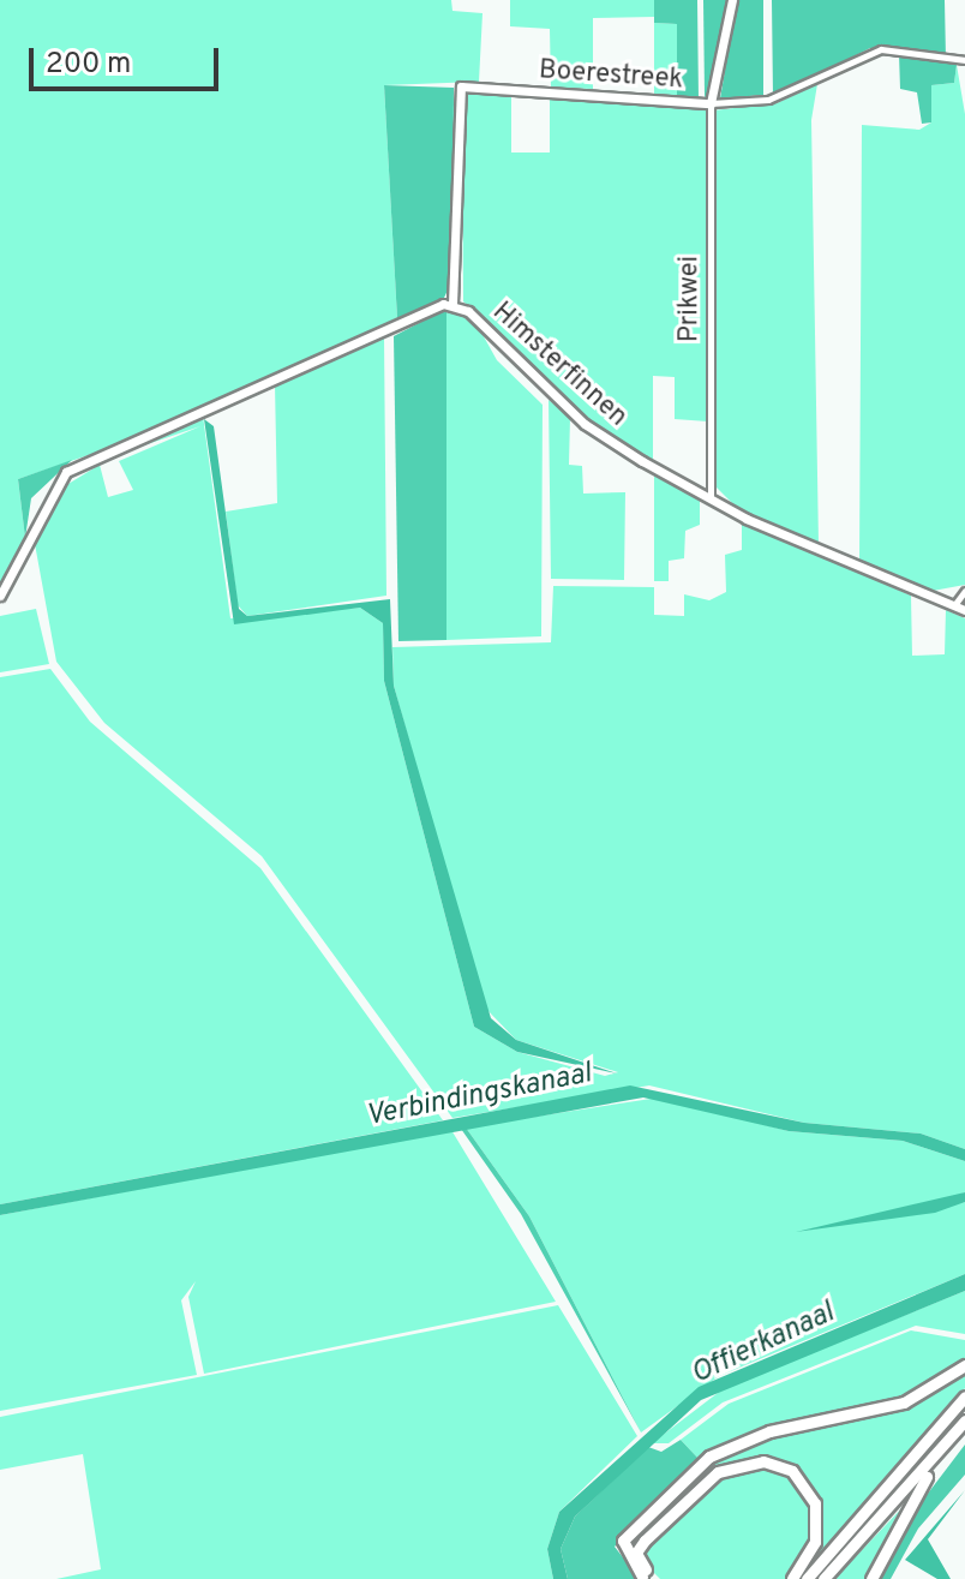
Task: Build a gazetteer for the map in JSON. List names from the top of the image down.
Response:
{
  "streets": {
    "street": ["Boerestreek", "Prikwei", "Himsterfinnen"]
  },
  "crossings": [
    ["Boerestreek", "Prikwei"],
    ["Boerestreek", "Himsterfinnen"],
    ["Prikwei", "Himsterfinnen"]
  ],
  "water": ["Verbindingskanaal", "Offierkanaal"],
  "scale_bar": "200 m"
}
